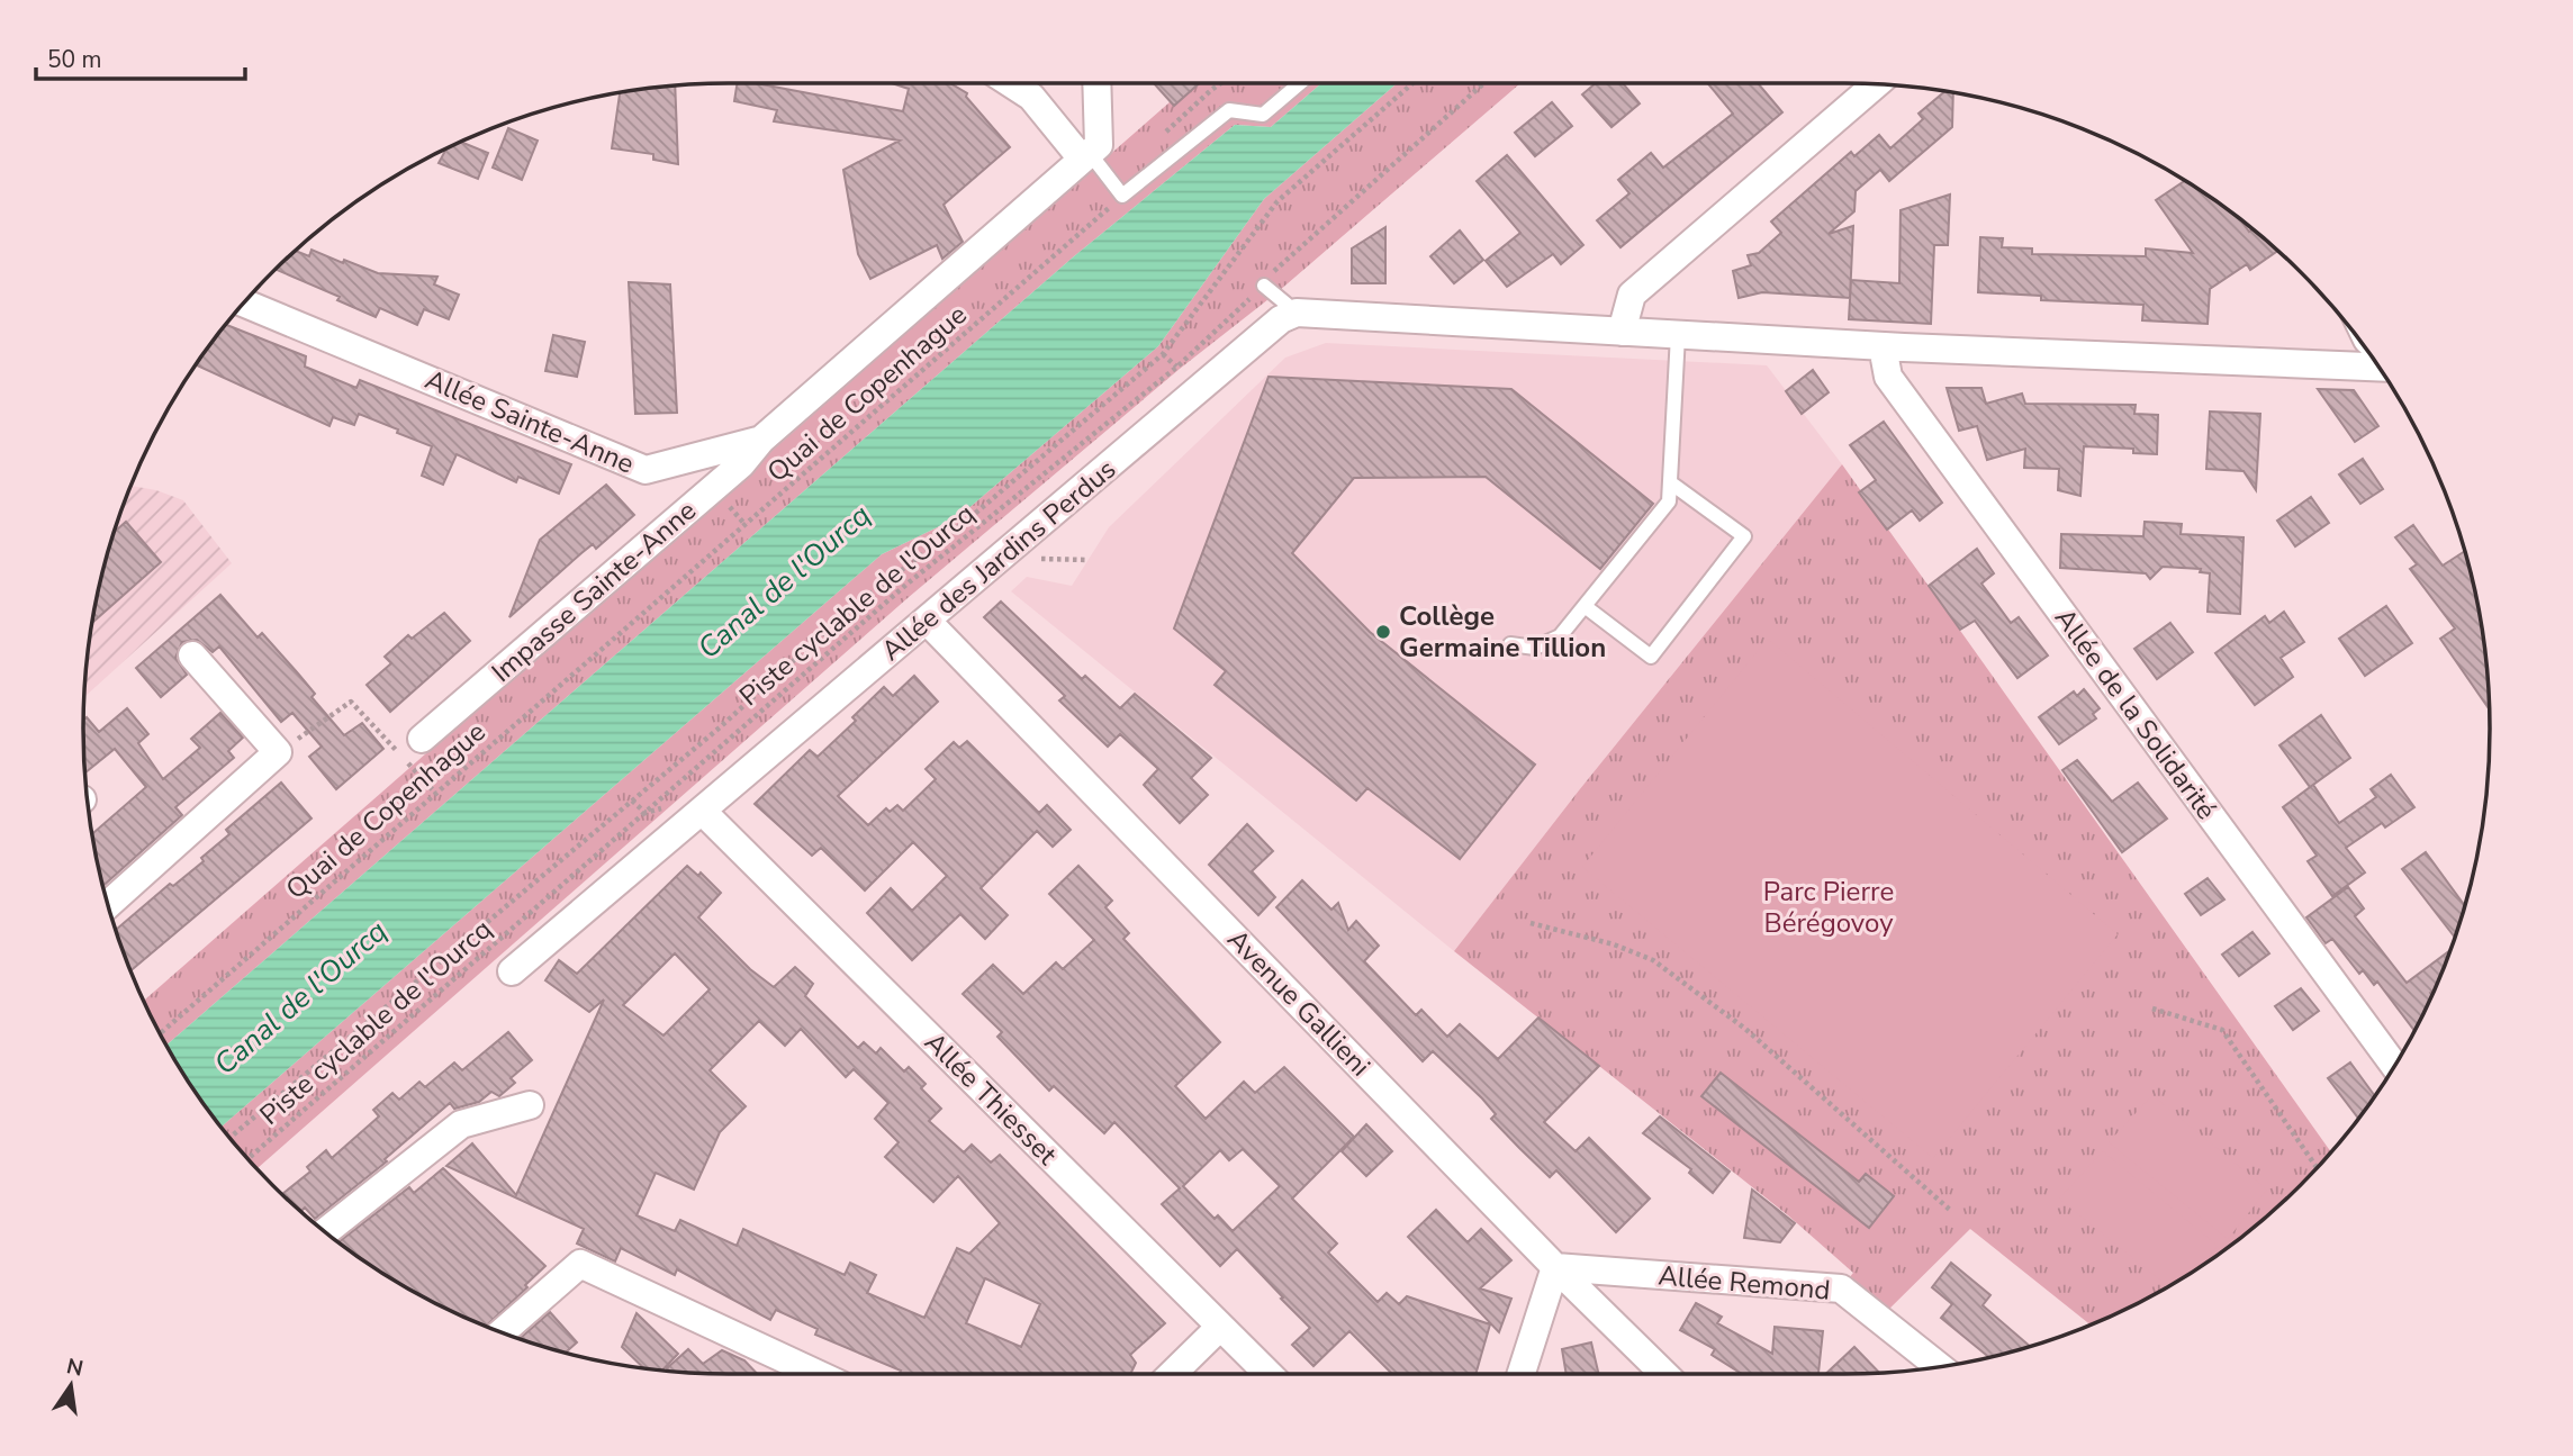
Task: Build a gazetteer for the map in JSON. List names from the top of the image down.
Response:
{
  "streets": {
    "street": [
      "Allée Sainte-Anne",
      "Allée des Jardins Perdus",
      "Impasse Sainte-Anne",
      "Allée de la Solidarité",
      "Avenue Gallieni",
      "Allée Thiesset",
      "Allée Remond"
    ],
    "path": ["Quai de Copenhague", "Piste cyclable de l'Ourcq"]
  },
  "crossings": [
    ["Allée Sainte-Anne", "Impasse Sainte-Anne"],
    ["Allée des Jardins Perdus", "Avenue Gallieni"],
    ["Allée des Jardins Perdus", "Allée Thiesset"],
    ["Avenue Gallieni", "Allée Remond"]
  ],
  "water": ["Canal de l'Ourcq"],
  "parks": ["Parc Pierre Bérégovoy"],
  "places": ["Collège Germaine Tillion"],
  "scale_bar": "50 m",
  "north": "top"
}
